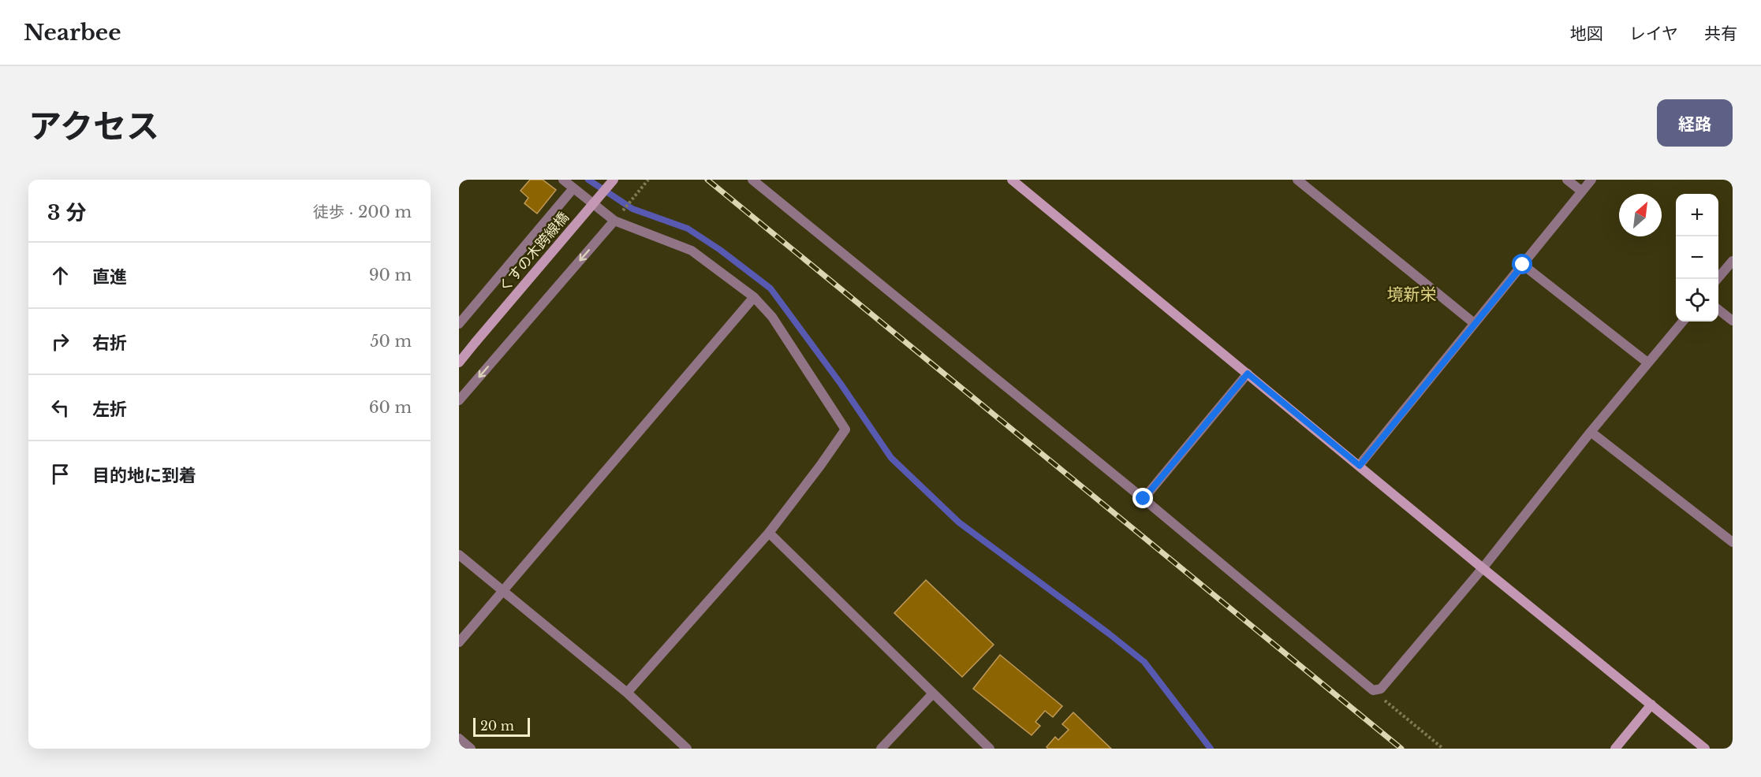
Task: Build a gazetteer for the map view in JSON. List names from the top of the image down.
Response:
{
  "streets": {
    "street": ["くすの木跨線橋"]
  },
  "districts": ["境新栄"],
  "scale_bar": "20 m",
  "north": "top right",
  "page": {
    "header": "Nearbee",
    "nav": ["地図", "レイヤ", "共有"],
    "title": "アクセス",
    "buttons": "経路",
    "heading": ["3 分", "徒歩 · 200 m"],
    "map_buttons": ["+", "−"],
    "list": [
      ["直進", "90 m"],
      ["右折", "50 m"],
      ["左折", "60 m"],
      "目的地に到着"
    ],
    "scale": "20 m"
  }
}
